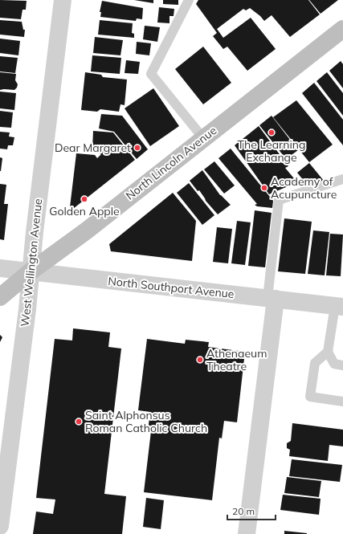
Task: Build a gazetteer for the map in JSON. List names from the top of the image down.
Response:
{
  "streets": {
    "main road": ["North Lincoln Avenue"],
    "street": ["West Wellington Avenue", "North Southport Avenue"]
  },
  "crossings": [
    ["North Lincoln Avenue", "West Wellington Avenue"],
    ["North Lincoln Avenue", "North Southport Avenue"],
    ["West Wellington Avenue", "North Southport Avenue"]
  ],
  "places": [
    "The Learning Exchange",
    "Dear Margaret",
    "Academy of Acupuncture",
    "Golden Apple",
    "Athenaeum Theatre",
    "Saint Alphonsus Roman Catholic Church"
  ],
  "scale_bar": "20 m"
}
